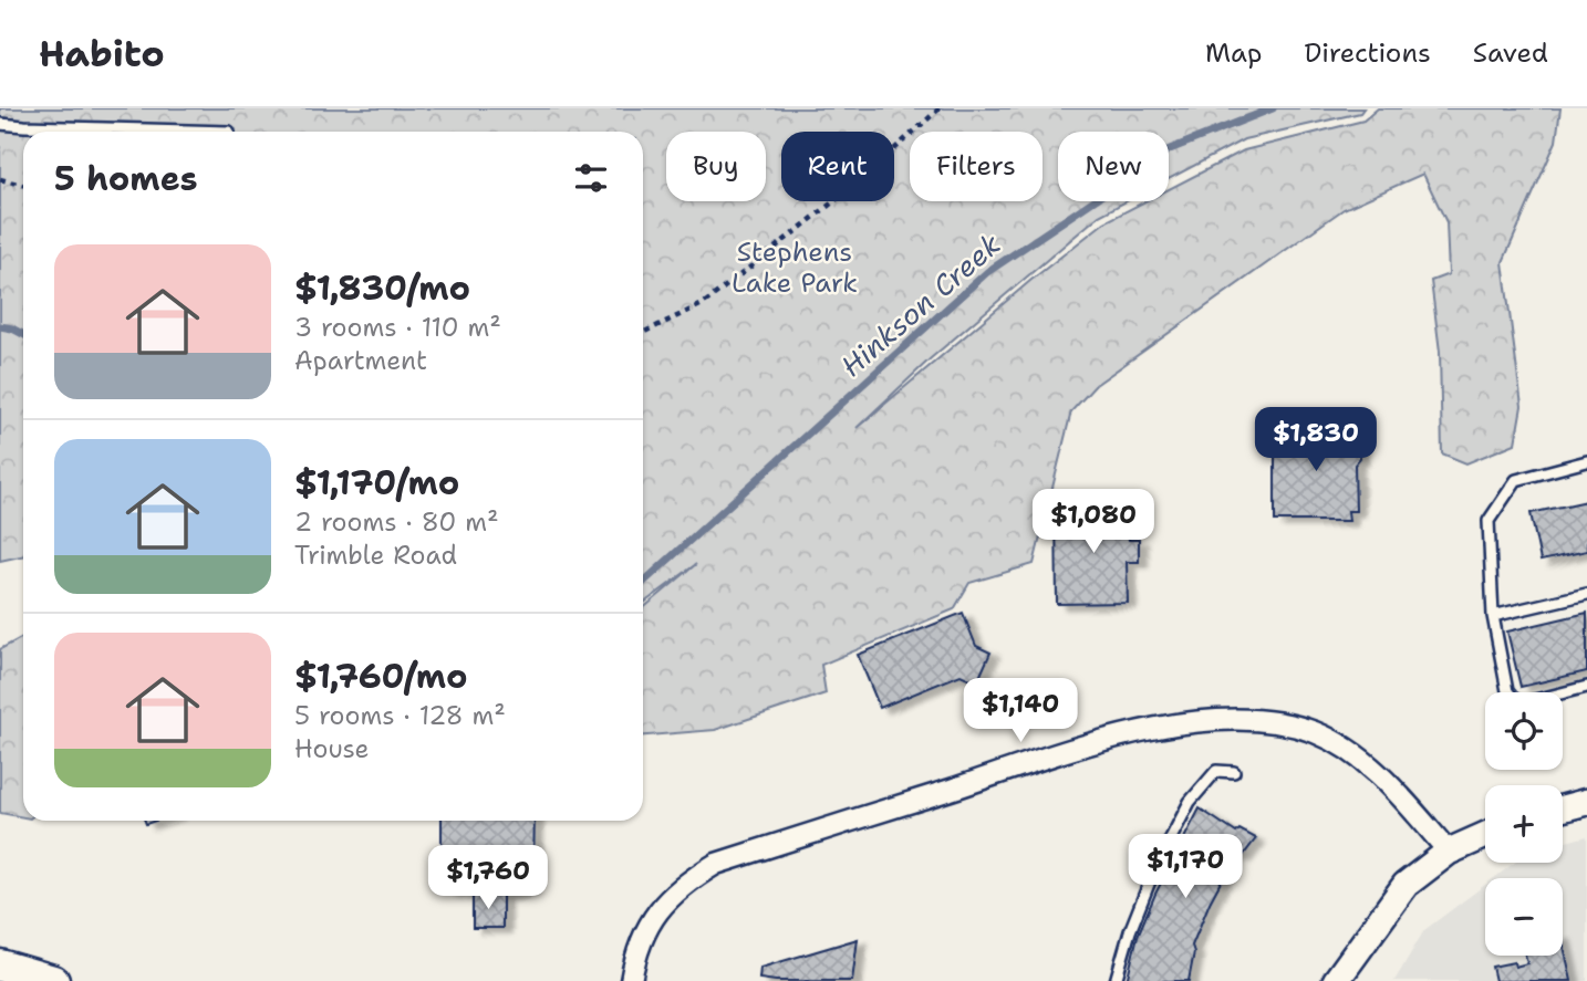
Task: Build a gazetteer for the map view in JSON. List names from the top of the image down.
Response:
{
  "water": ["Hinkson Creek"],
  "parks": ["Stephens Lake Park"],
  "page": {
    "header": "Habito",
    "nav": ["Map", "Directions", "Saved"],
    "chip": [
      "Buy",
      "Rent",
      "Filters",
      "New"
    ],
    "heading": "5 homes",
    "list": [
      {
        "name": "$1,830/mo",
        "note": "3 rooms · 110 m² · Apartment"
      },
      {
        "name": "$1,170/mo",
        "note": "2 rooms · 80 m² · Trimble Road"
      },
      {
        "name": "$1,760/mo",
        "note": "5 rooms · 128 m² · House"
      }
    ],
    "price": [
      "$1,830",
      "$1,080",
      "$1,140",
      "$1,170",
      "$1,760"
    ],
    "map_buttons": ["+", "−"]
  }
}
